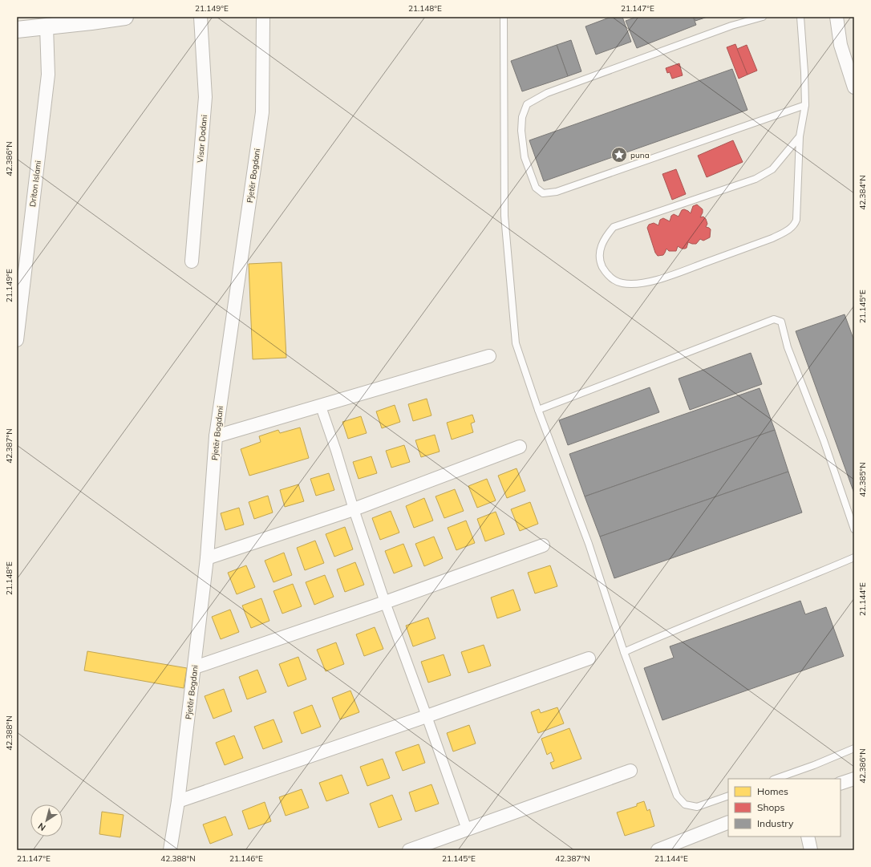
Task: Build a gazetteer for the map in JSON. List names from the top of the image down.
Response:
{
  "streets": {
    "street": ["Visar Dodani", "Pjetër Bogdani", "Driton Islami"]
  },
  "places": {
    "place": ["puna"]
  },
  "legend": ["Homes", "Shops", "Industry"],
  "north": "bottom left",
  "coordinates": [
    "21.149°E",
    "21.148°E",
    "21.147°E",
    "42.386°N",
    "42.384°N",
    "21.145°E",
    "42.387°N",
    "42.385°N",
    "21.144°E",
    "42.388°N",
    "21.146°E"
  ]
}
